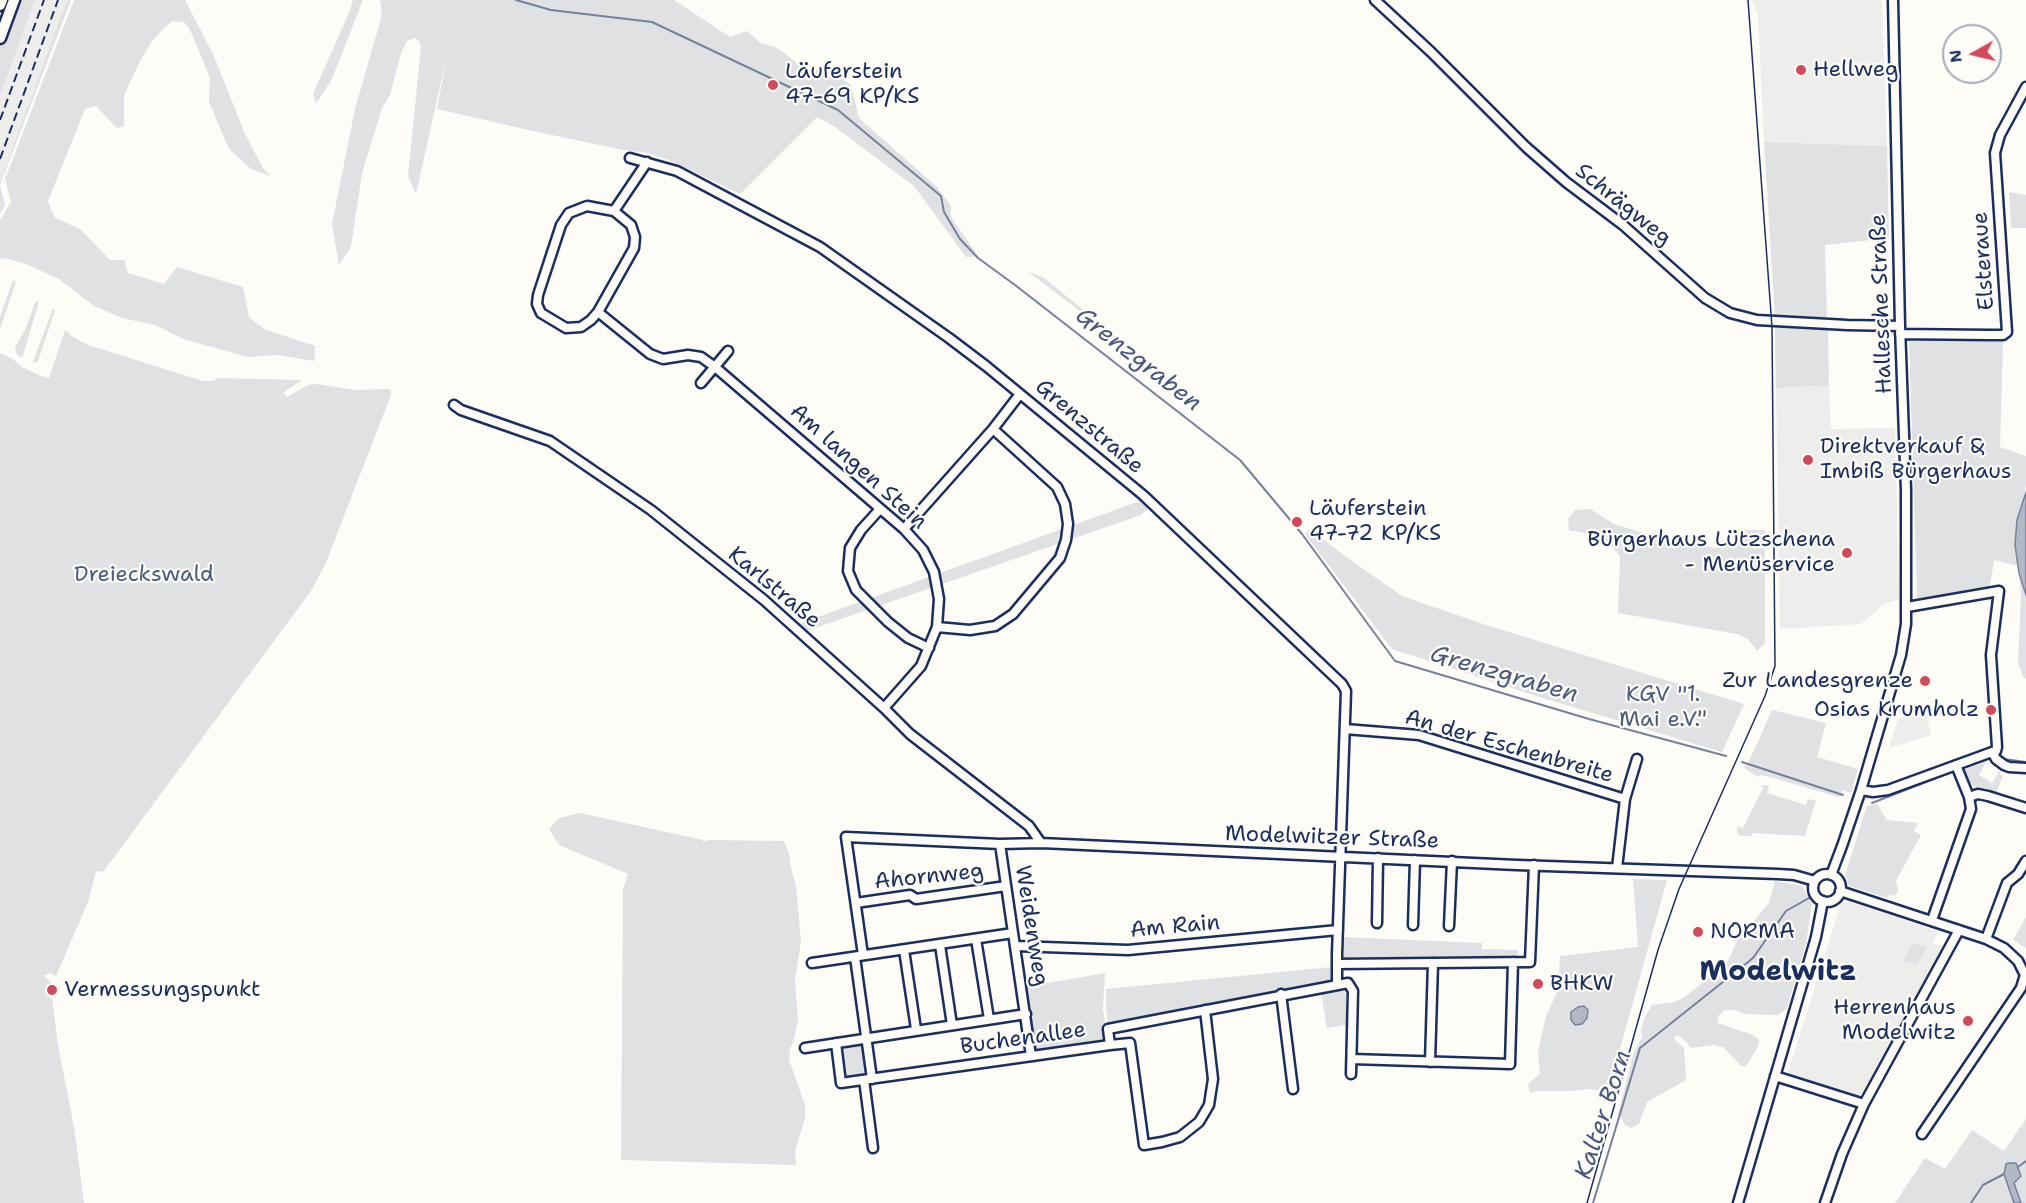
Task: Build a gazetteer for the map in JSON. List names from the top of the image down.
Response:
{
  "streets": {
    "street": [
      "Schrägweg",
      "Elsteraue",
      "Hallesche Straße",
      "Grenzstraße",
      "Am langen Stein",
      "Karlstraße",
      "An der Eschenbreite",
      "Modelwitzer Straße",
      "Ahornweg",
      "Weidenweg",
      "Am Rain",
      "Buchenallee"
    ]
  },
  "crossings": [
    ["Schrägweg", "Elsteraue"],
    ["Schrägweg", "Hallesche Straße"],
    ["Elsteraue", "Hallesche Straße"],
    ["Hallesche Straße", "Modelwitzer Straße"],
    ["Grenzstraße", "An der Eschenbreite"],
    ["Grenzstraße", "Modelwitzer Straße"],
    ["Grenzstraße", "Am Rain"],
    ["Grenzstraße", "Buchenallee"],
    ["Am langen Stein", "Karlstraße"],
    ["Karlstraße", "Modelwitzer Straße"],
    ["An der Eschenbreite", "Modelwitzer Straße"],
    ["Modelwitzer Straße", "Ahornweg"],
    ["Modelwitzer Straße", "Weidenweg"],
    ["Ahornweg", "Weidenweg"],
    ["Weidenweg", "Am Rain"],
    ["Weidenweg", "Buchenallee"]
  ],
  "districts": ["Modelwitz"],
  "water": ["Grenzgraben", "Kalter Born"],
  "parks": ["Dreieckswald", "KGV \"1. Mai e.V.\""],
  "places": [
    "Hellweg",
    "Läuferstein 47-69 KP/KS",
    "Direktverkauf & Imbiß Bürgerhaus",
    "Läuferstein 47-72 KP/KS",
    "Bürgerhaus Lützschena - Menüservice",
    "Zur Landesgrenze",
    "Osias Krumholz",
    "NORMA",
    "BHKW",
    "Vermessungspunkt",
    "Herrenhaus Modelwitz"
  ],
  "north": "left"
}
